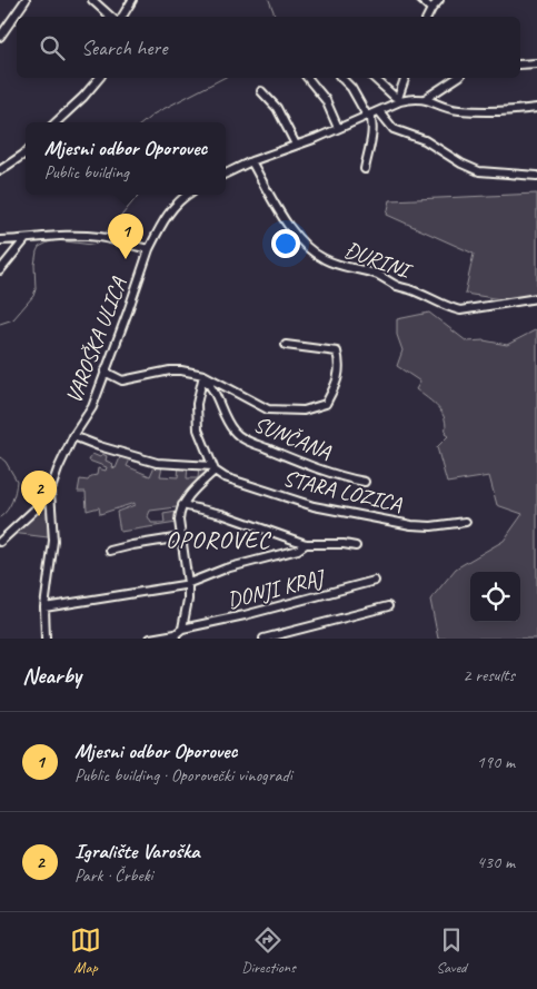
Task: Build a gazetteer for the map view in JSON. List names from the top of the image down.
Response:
{
  "streets": {
    "street": [
      "ĐURINI",
      "VAROŠKA ULICA",
      "SUNČANA",
      "STARA LOZICA",
      "DONJI KRAJ"
    ]
  },
  "districts": ["OPOROVEC"],
  "page": {
    "search": "Search here",
    "popup": ["Mjesni odbor Oporovec", "Public building"],
    "pins": ["1", "2"],
    "heading": ["Nearby", "2 results"],
    "list": [
      {
        "mark": "1",
        "name": "Mjesni odbor Oporovec",
        "note": "Public building · Oporovečki vinogradi",
        "value": "190 m"
      },
      {
        "mark": "2",
        "name": "Igralište Varoška",
        "note": "Park · Črbeki",
        "value": "430 m"
      }
    ],
    "nav": ["Map", "Directions", "Saved"]
  }
}
